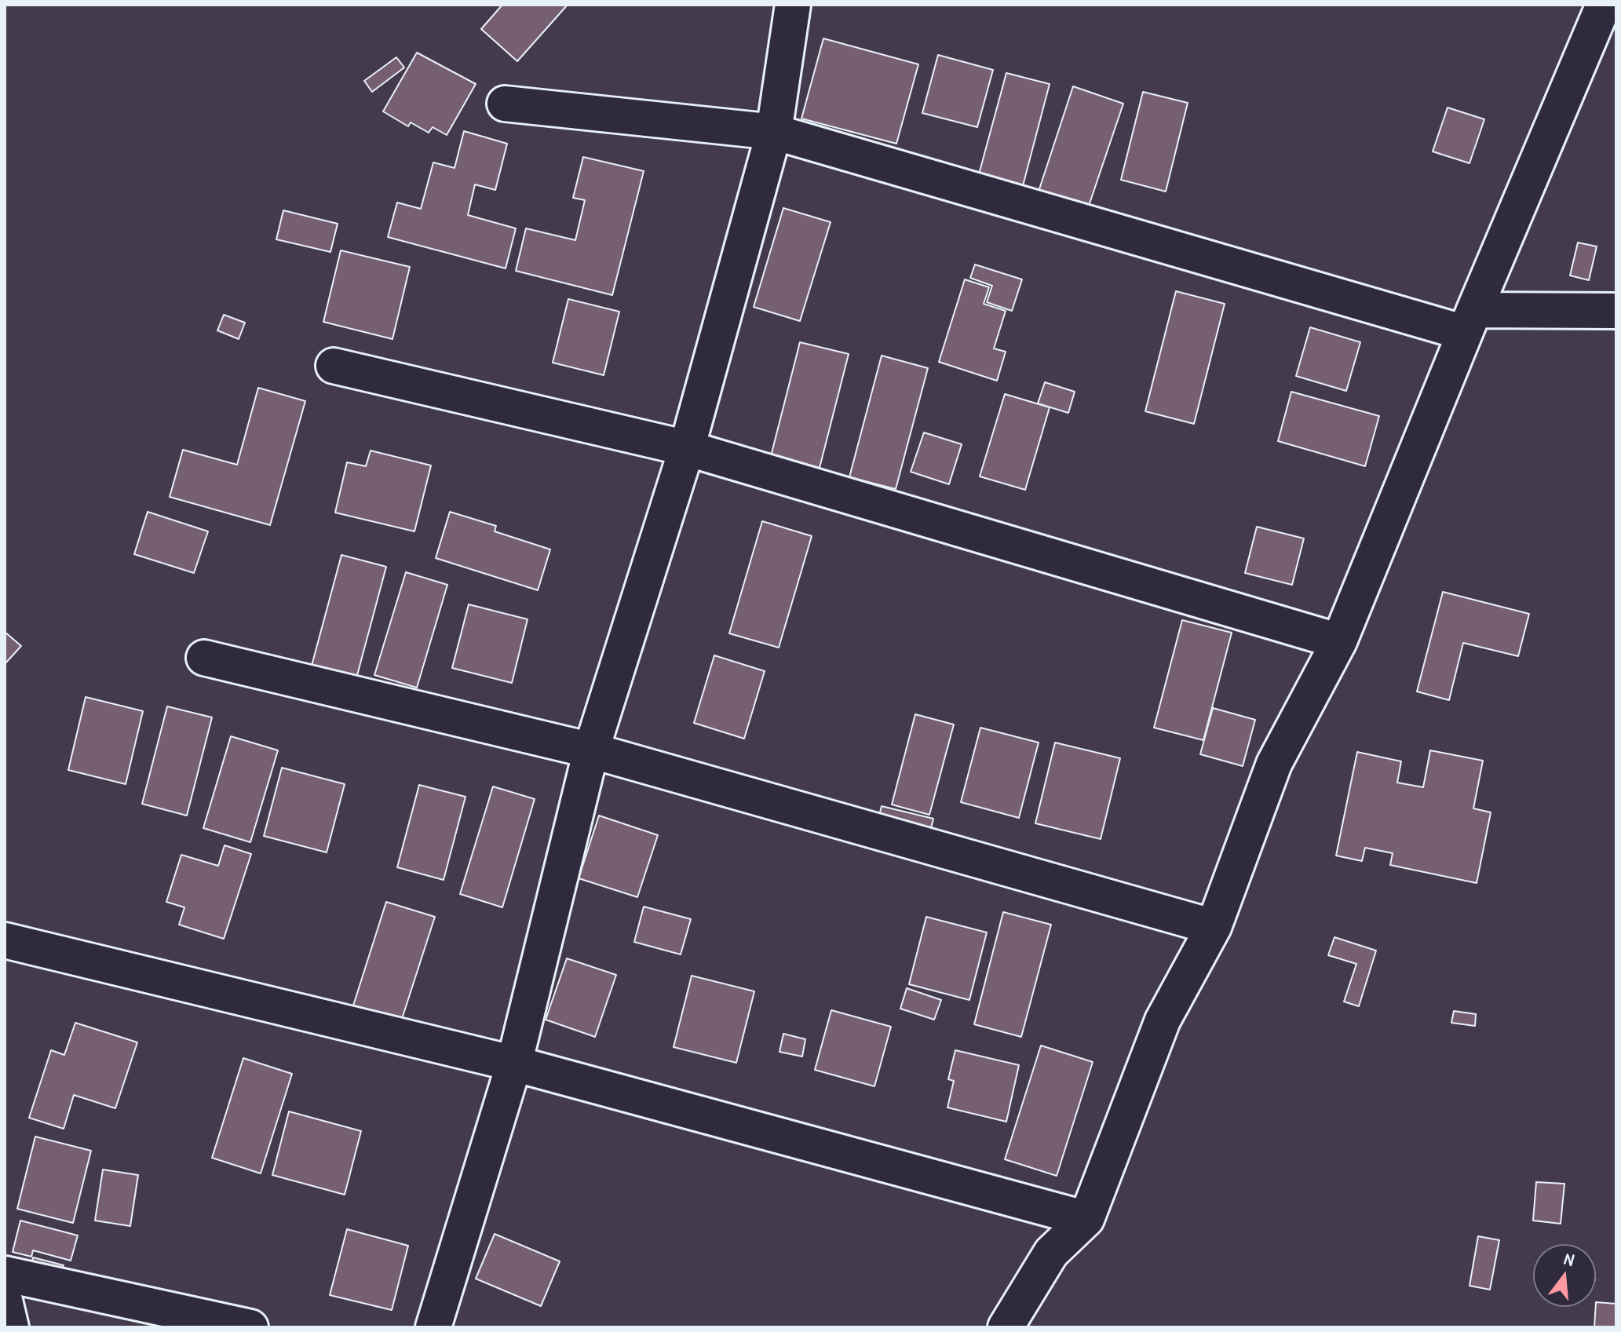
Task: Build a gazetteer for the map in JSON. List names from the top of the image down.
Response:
{
  "north": "top"
}
